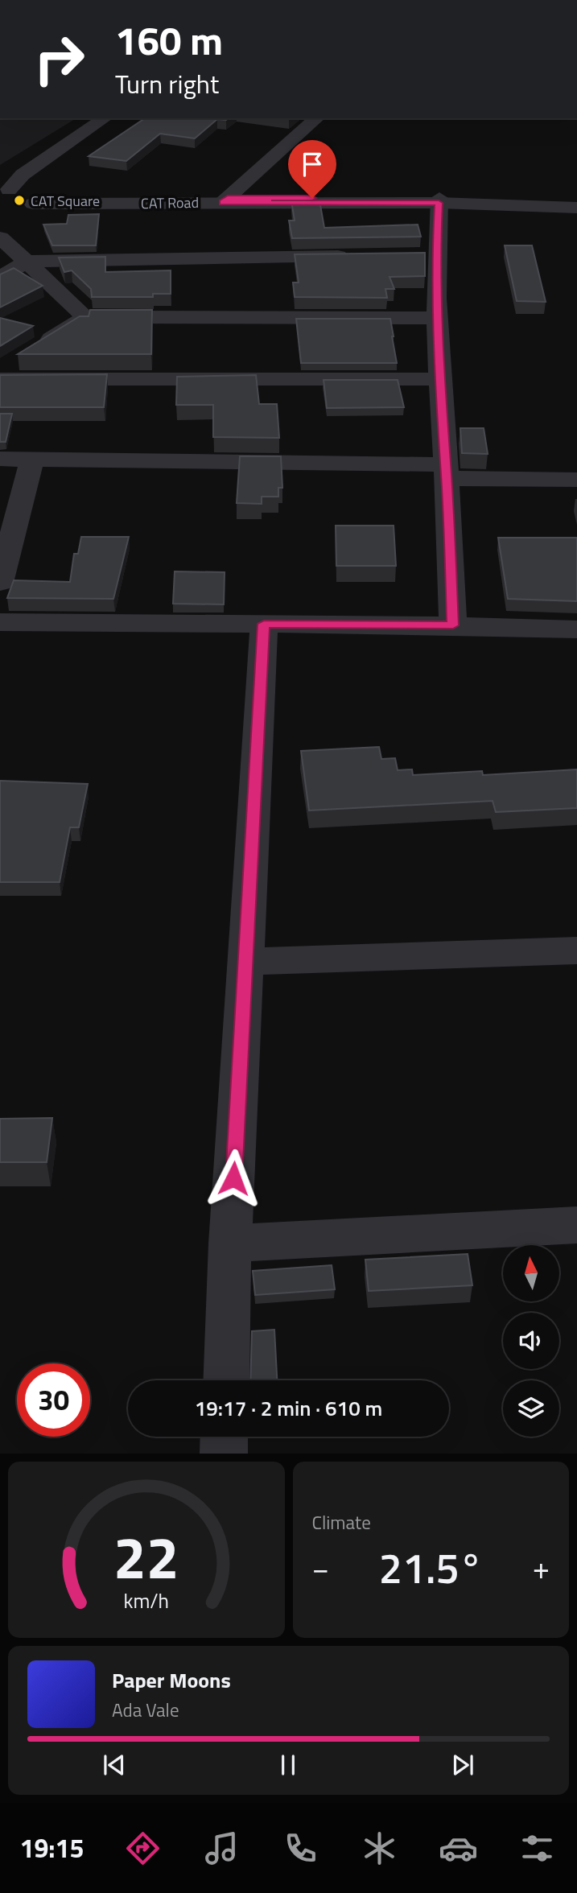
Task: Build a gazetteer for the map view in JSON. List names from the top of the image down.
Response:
{
  "streets": {
    "street": ["CAT Road"]
  },
  "places": ["CAT Square"],
  "north": "top",
  "page": {
    "turn": ["160 m", "Turn right"],
    "limit": "30",
    "trip": "19:17 · 2 min · 610 m",
    "tile": "Climate",
    "heat": ["−", "21.5°", "+"],
    "song": ["Paper Moons", "Ada Vale"],
    "tabs": "19:15",
    "gauge": ["22", "km/h"]
  }
}
